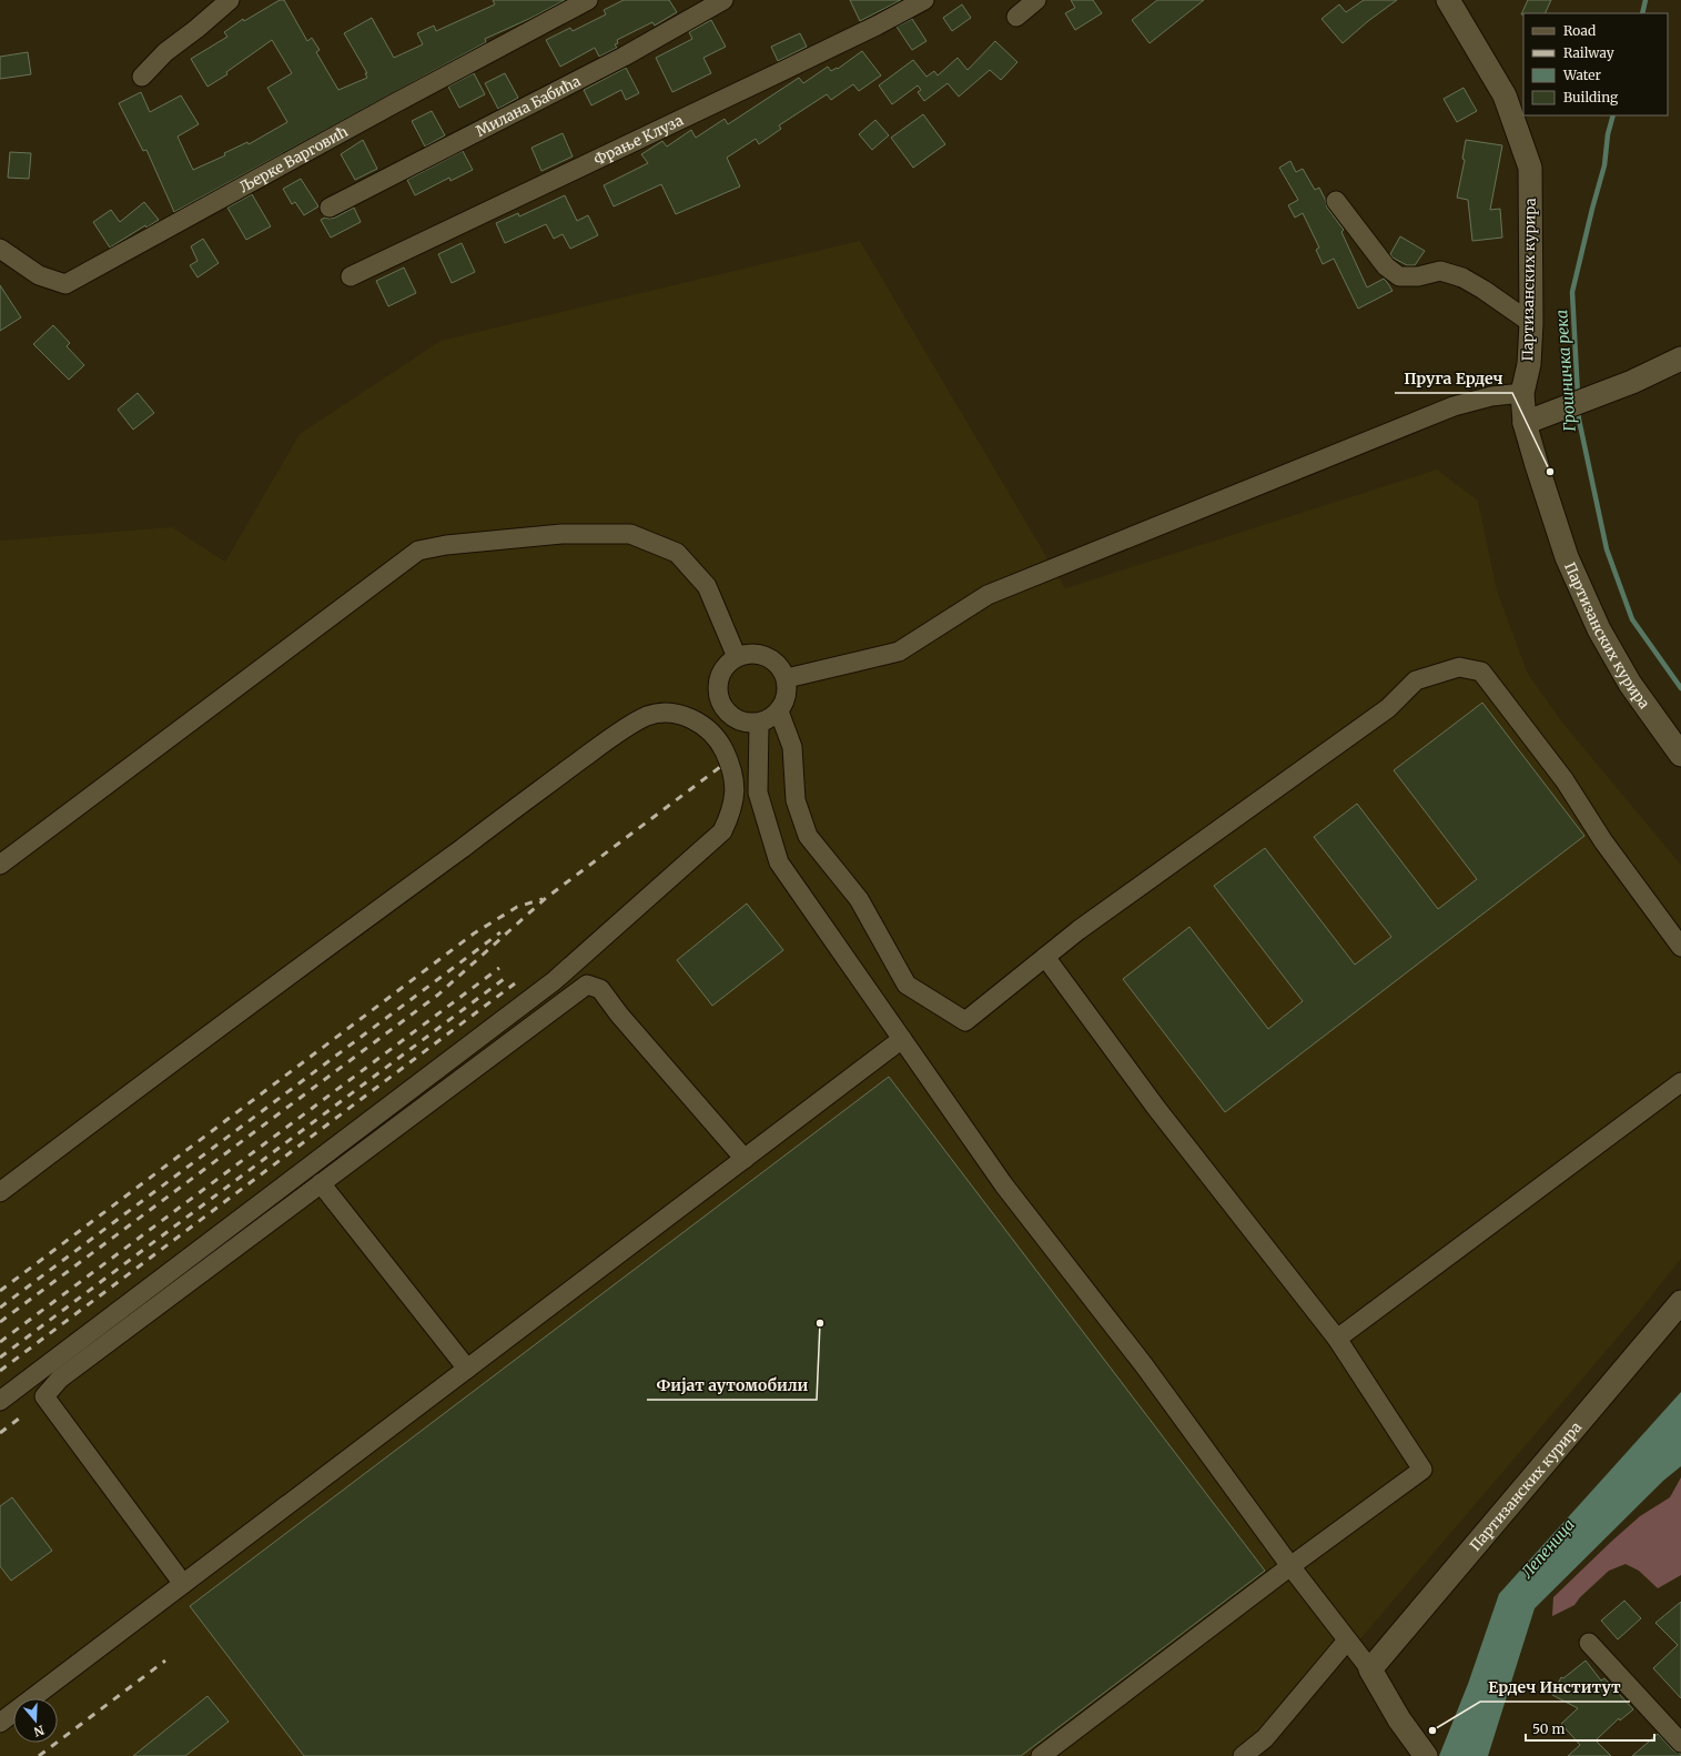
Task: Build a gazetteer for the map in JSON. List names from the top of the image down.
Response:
{
  "streets": {
    "street": [
      "Милана Бабића",
      "Фрање Клуза",
      "Љерке Варговић",
      "Партизанских курира"
    ]
  },
  "water": ["Грошничка река", "Лепеница"],
  "places": ["Пруга Ердеч", "Фијат аутомобили", "Ердеч Институт"],
  "legend": [
    "Road",
    "Railway",
    "Water",
    "Building"
  ],
  "scale_bar": "50 m",
  "north": "bottom"
}
